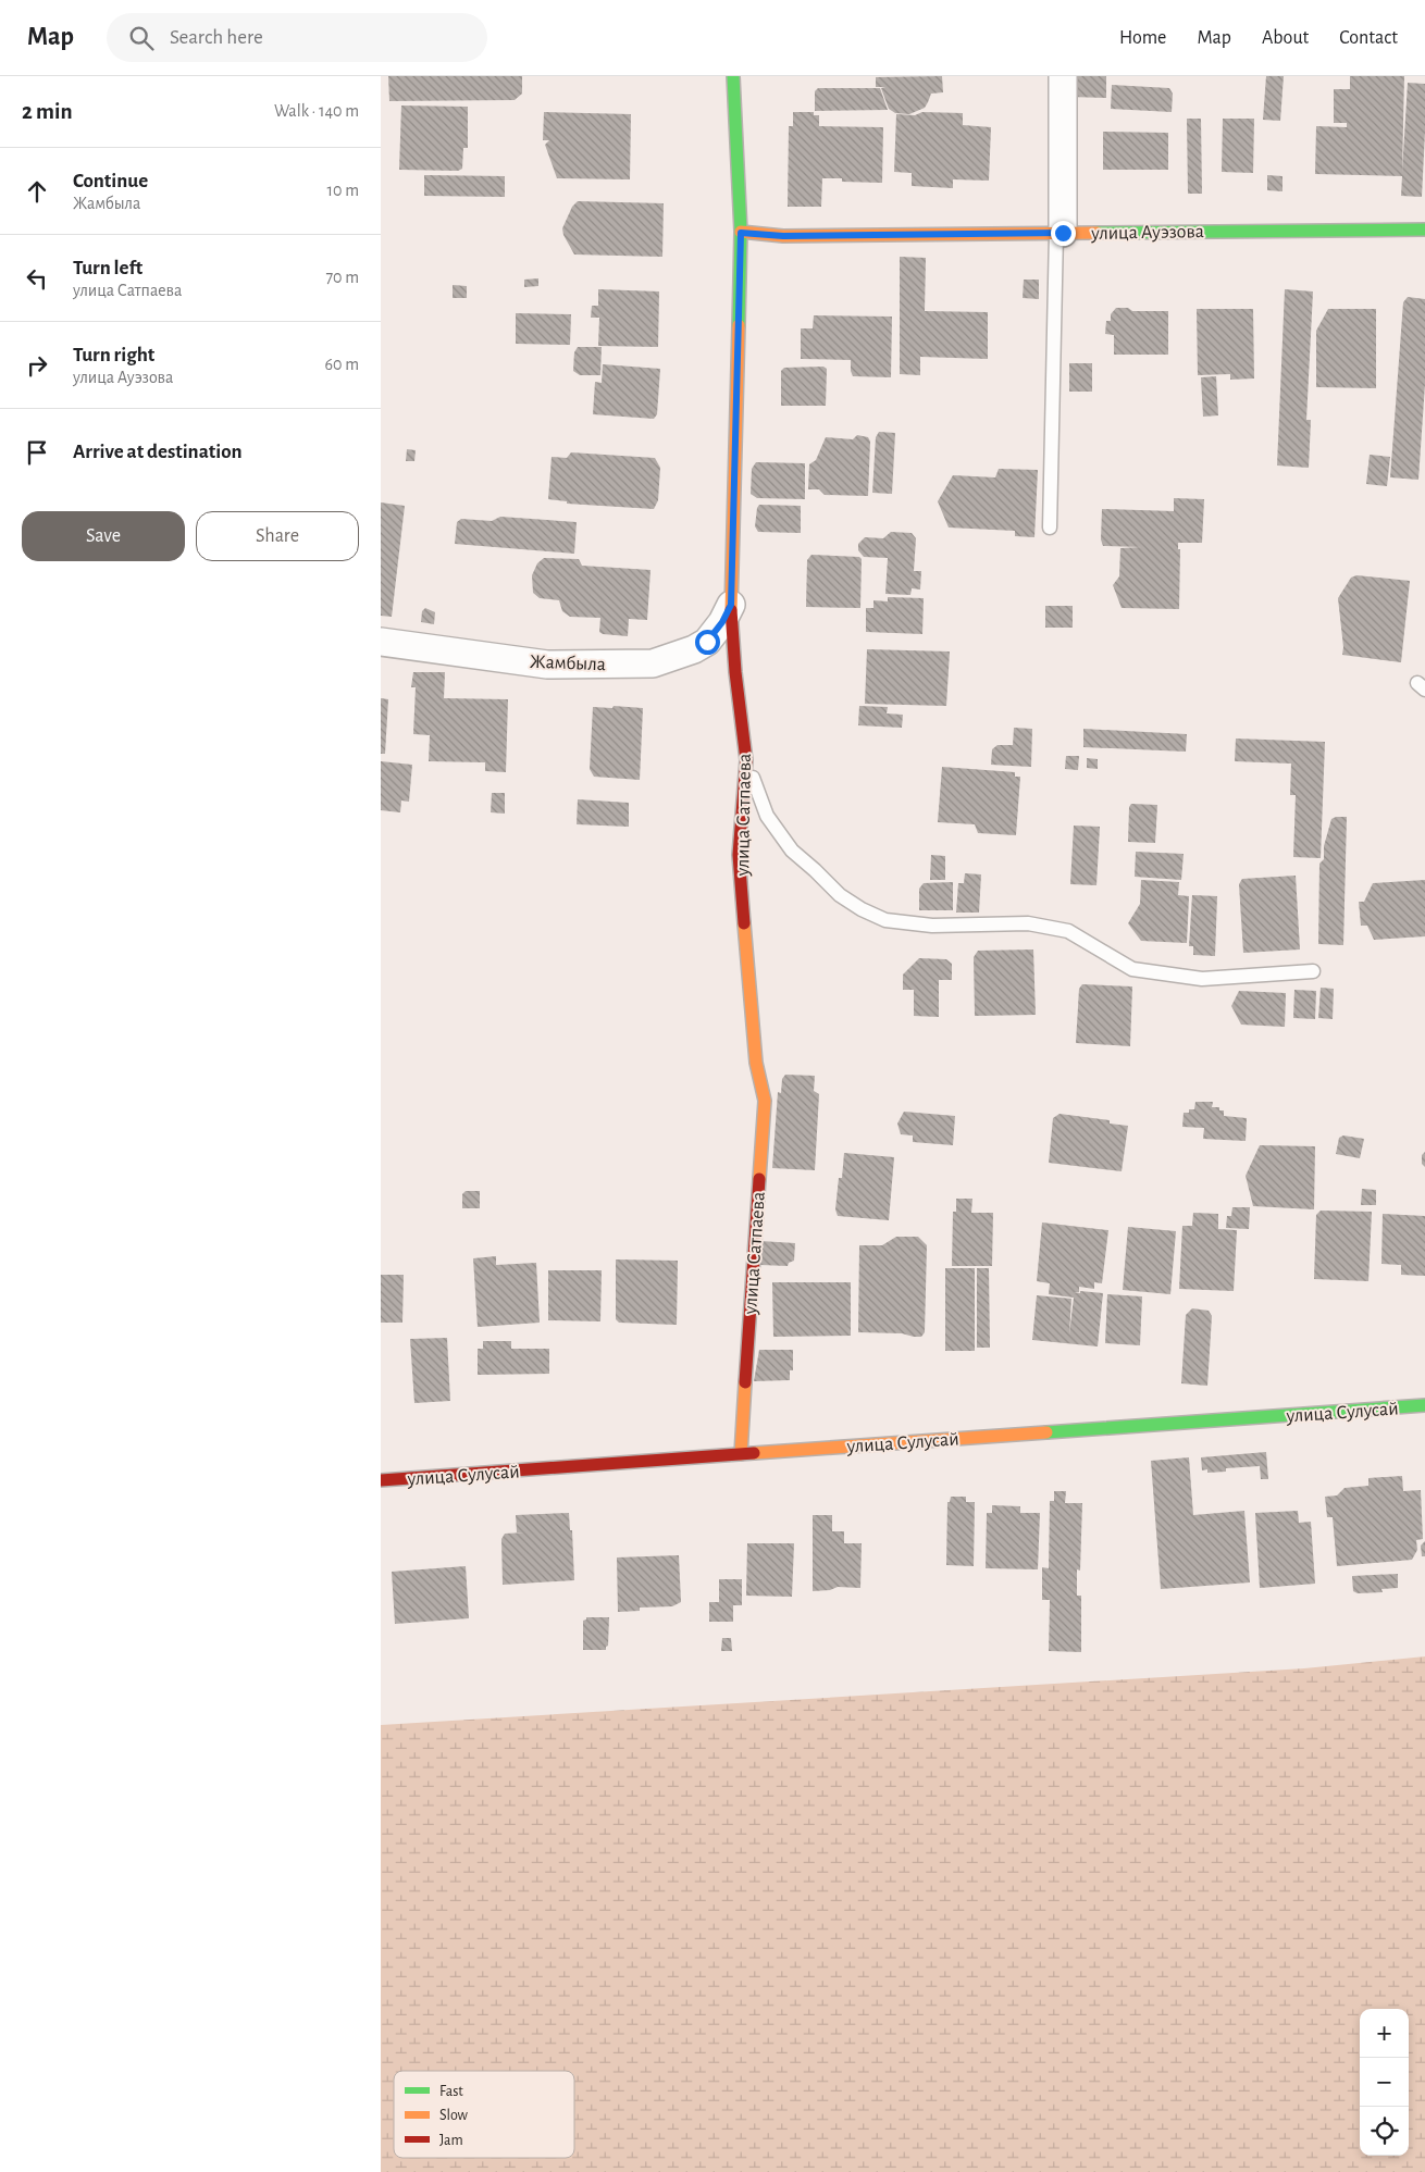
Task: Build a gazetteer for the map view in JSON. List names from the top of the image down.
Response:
{
  "streets": {
    "street": [
      "улица Ауэзова",
      "Жамбыла",
      "улица Сатпаева",
      "улица Сулусай"
    ]
  },
  "crossings": [
    ["улица Ауэзова", "улица Сатпаева"],
    ["Жамбыла", "улица Сатпаева"],
    ["улица Сатпаева", "улица Сулусай"]
  ],
  "legend": ["Fast", "Slow", "Jam"],
  "page": {
    "header": "Map",
    "search": "Search here",
    "nav": [
      "Home",
      "Map",
      "About",
      "Contact"
    ],
    "heading": ["2 min", "Walk · 140 m"],
    "list": [
      ["Continue", "Жамбыла", "10 m"],
      ["Turn left", "улица Сатпаева", "70 m"],
      ["Turn right", "улица Ауэзова", "60 m"],
      "Arrive at destination"
    ],
    "buttons": ["Save", "Share"],
    "map_buttons": ["+", "−"]
  }
}
